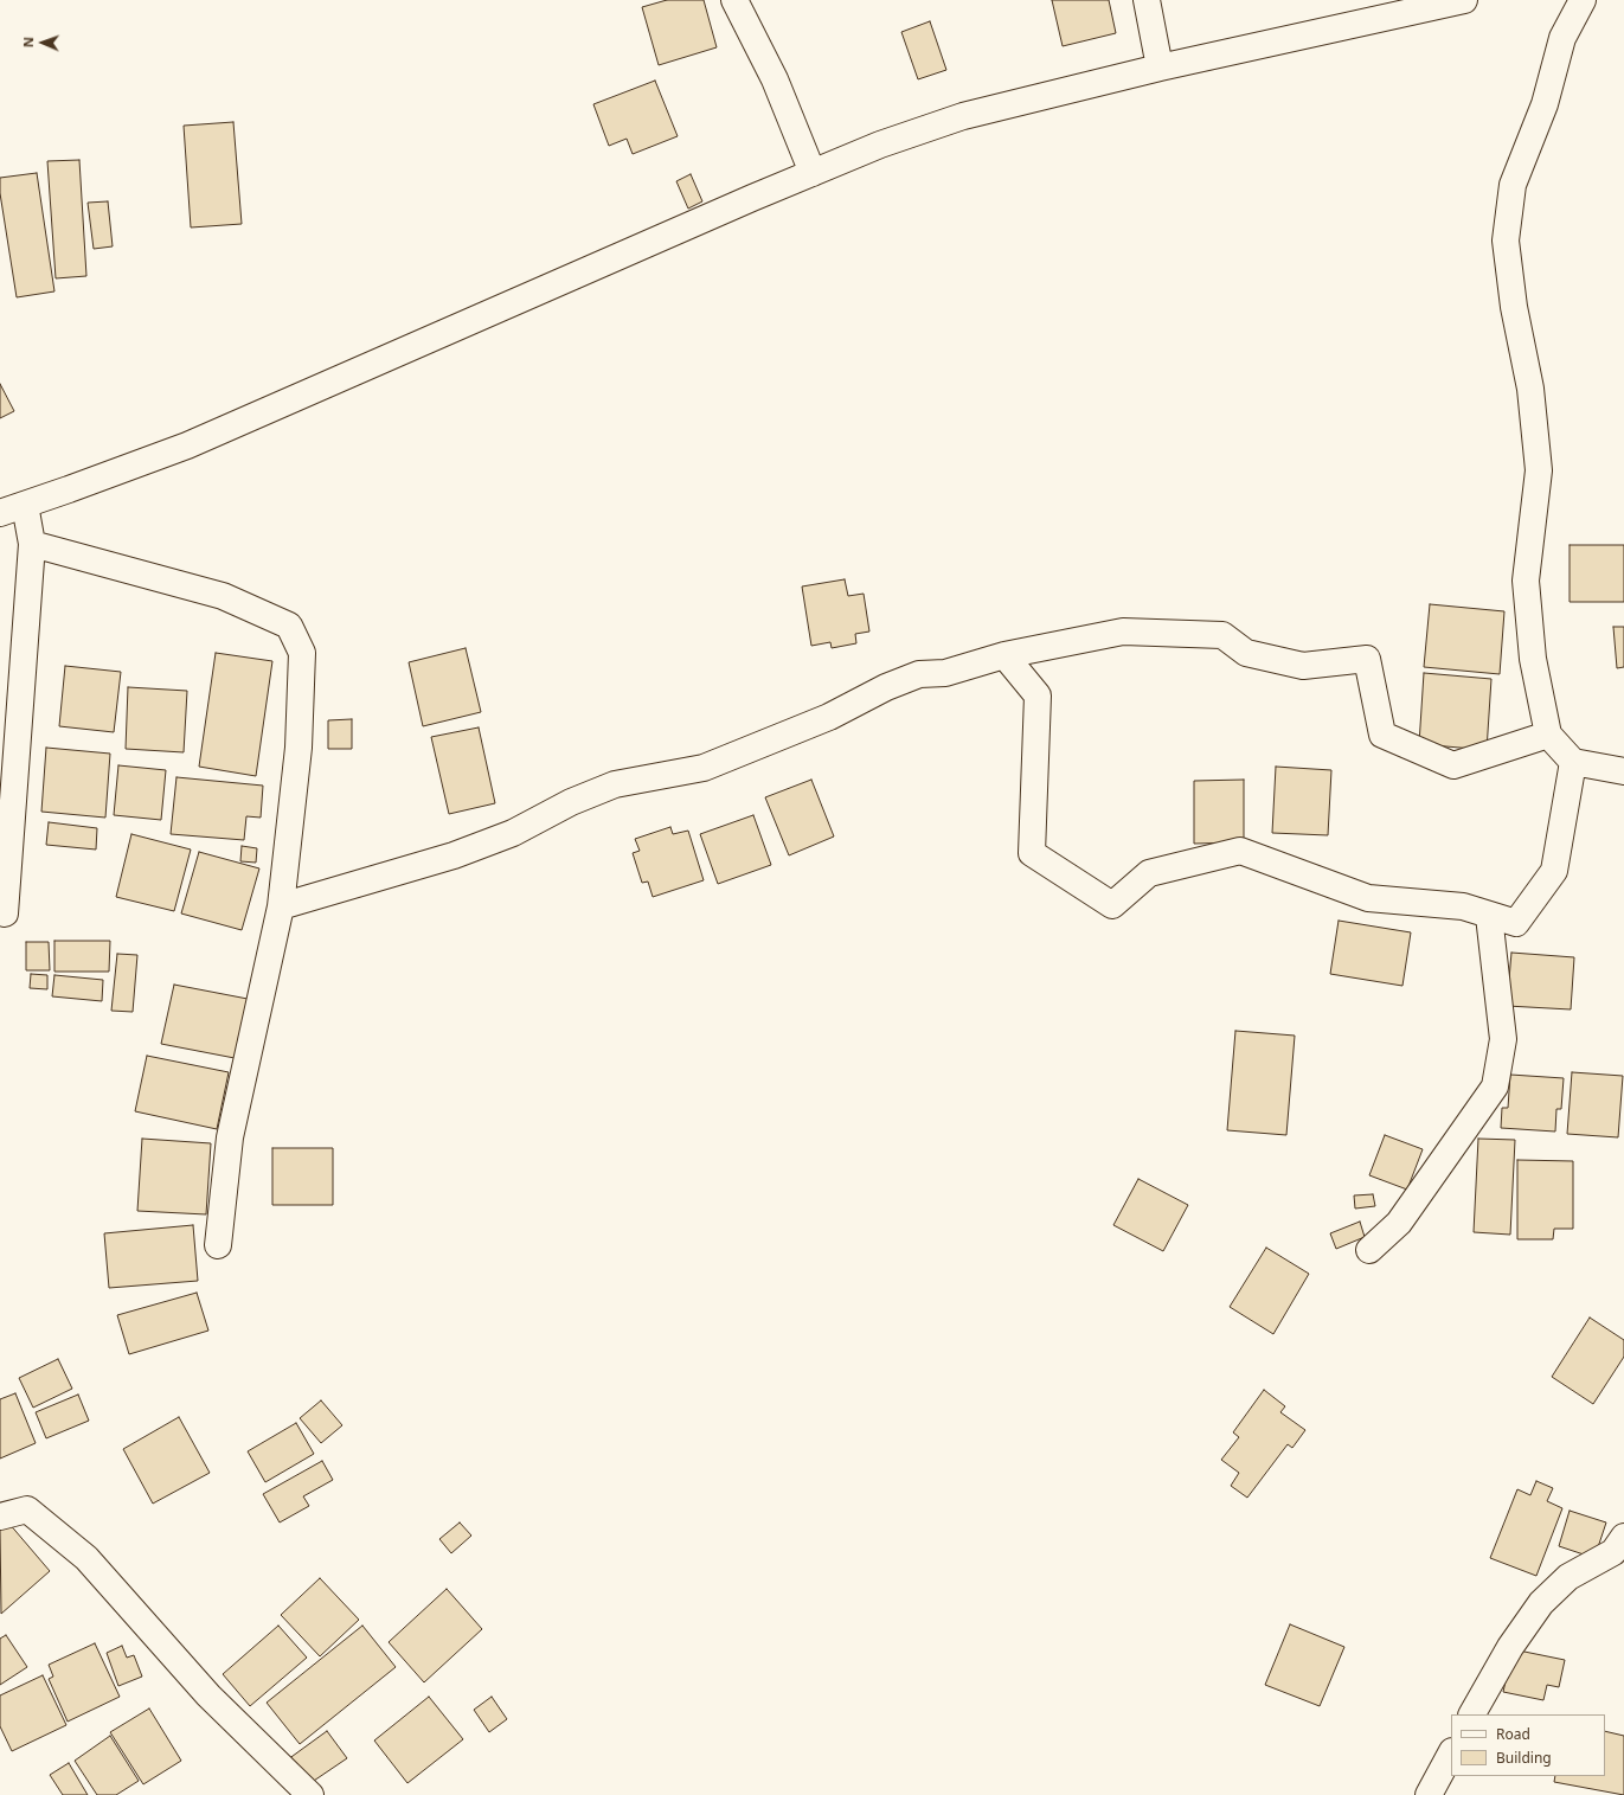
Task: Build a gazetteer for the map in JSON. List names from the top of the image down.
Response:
{
  "legend": ["Road", "Building"],
  "north": "left"
}
